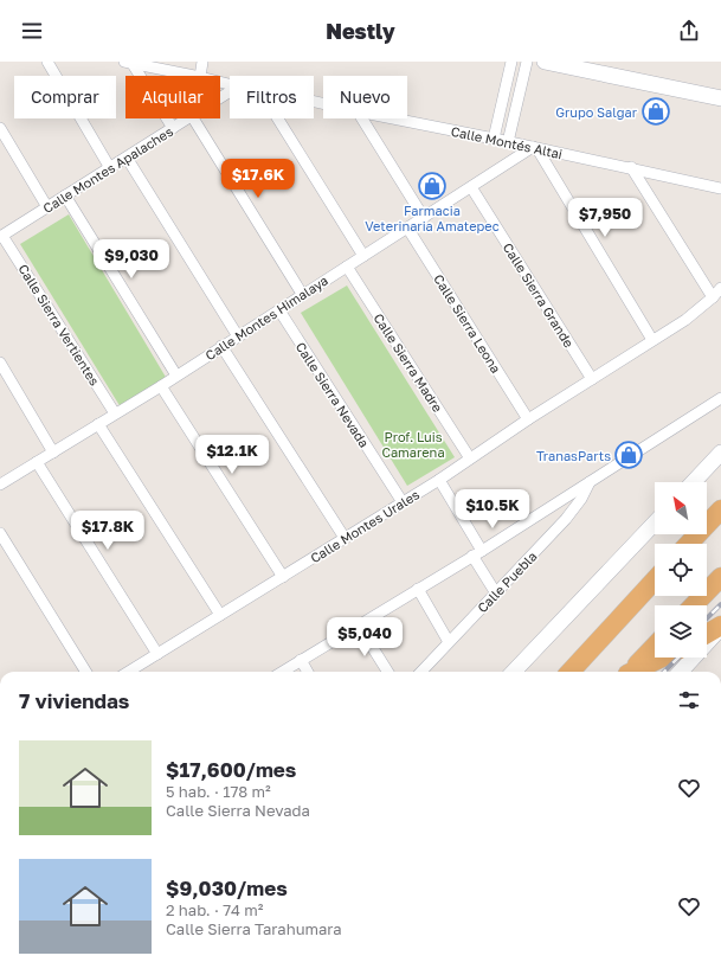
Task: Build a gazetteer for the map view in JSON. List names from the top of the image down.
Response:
{
  "streets": {
    "street": [
      "Calle Montés Altai",
      "Calle Montes Apalaches",
      "Calle Sierra Grande",
      "Calle Montes Himalaya",
      "Calle Sierra Leona",
      "Calle Sierra Vertientes",
      "Calle Sierra Madre",
      "Calle Sierra Nevada",
      "Calle Montes Urales",
      "Calle Puebla"
    ]
  },
  "crossings": [
    ["Calle Montés Altai", "Calle Montes Himalaya"],
    ["Calle Montes Apalaches", "Calle Sierra Vertientes"],
    ["Calle Sierra Grande", "Calle Montes Himalaya"],
    ["Calle Sierra Grande", "Calle Montes Urales"],
    ["Calle Montes Himalaya", "Calle Sierra Leona"],
    ["Calle Montes Himalaya", "Calle Sierra Vertientes"],
    ["Calle Montes Himalaya", "Calle Sierra Madre"],
    ["Calle Montes Himalaya", "Calle Sierra Nevada"],
    ["Calle Sierra Leona", "Calle Montes Urales"],
    ["Calle Sierra Madre", "Calle Montes Urales"],
    ["Calle Sierra Nevada", "Calle Montes Urales"]
  ],
  "parks": ["Prof. Luis Camarena"],
  "places": {
    "shop": ["Grupo Salgar", "Farmacia Veterinaria Amatepec", "TranasParts"]
  },
  "north": "top left",
  "page": {
    "header": "Nestly",
    "chip": [
      "Comprar",
      "Alquilar",
      "Filtros",
      "Nuevo"
    ],
    "price": [
      "$17.6K",
      "$7,950",
      "$9,030",
      "$12.1K",
      "$10.5K",
      "$17.8K",
      "$5,040"
    ],
    "heading": "7 viviendas",
    "list": [
      {
        "name": "$17,600/mes",
        "note": "5 hab. · 178 m² · Calle Sierra Nevada"
      },
      {
        "name": "$9,030/mes",
        "note": "2 hab. · 74 m² · Calle Sierra Tarahumara"
      }
    ]
  }
}
